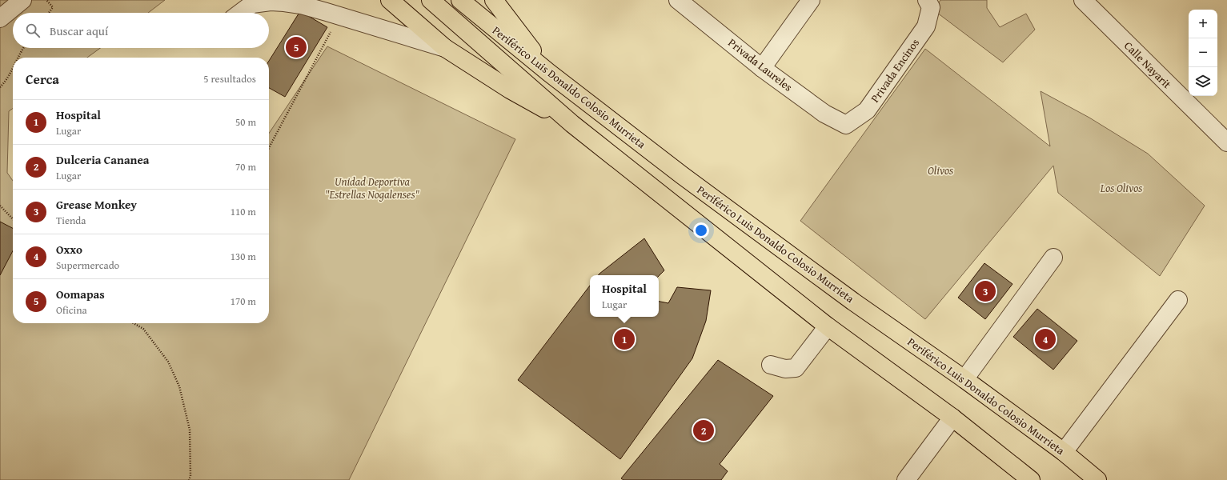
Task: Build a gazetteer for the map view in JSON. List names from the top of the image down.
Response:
{
  "streets": {
    "main road": ["Periférico Luis Donaldo Colosio Murrieta"],
    "street": ["Privada Laureles", "Calle Nayarit", "Privada Encinos"]
  },
  "crossings": [
    ["Privada Laureles", "Privada Encinos"]
  ],
  "parks": ["Olivos", "Unidad Deportiva \"Estrellas Nogalenses\"", "Los Olivos"],
  "page": {
    "map_buttons": ["+", "−"],
    "search": "Buscar aquí",
    "pins": [
      "5",
      "3",
      "1",
      "4",
      "2"
    ],
    "heading": ["Cerca", "5 resultados"],
    "list": [
      {
        "mark": "1",
        "name": "Hospital",
        "note": "Lugar",
        "value": "50 m"
      },
      {
        "mark": "2",
        "name": "Dulceria Cananea",
        "note": "Lugar",
        "value": "70 m"
      },
      {
        "mark": "3",
        "name": "Grease Monkey",
        "note": "Tienda",
        "value": "110 m"
      },
      {
        "mark": "4",
        "name": "Oxxo",
        "note": "Supermercado",
        "value": "130 m"
      },
      {
        "mark": "5",
        "name": "Oomapas",
        "note": "Oficina",
        "value": "170 m"
      }
    ],
    "popup": ["Hospital", "Lugar"]
  }
}
